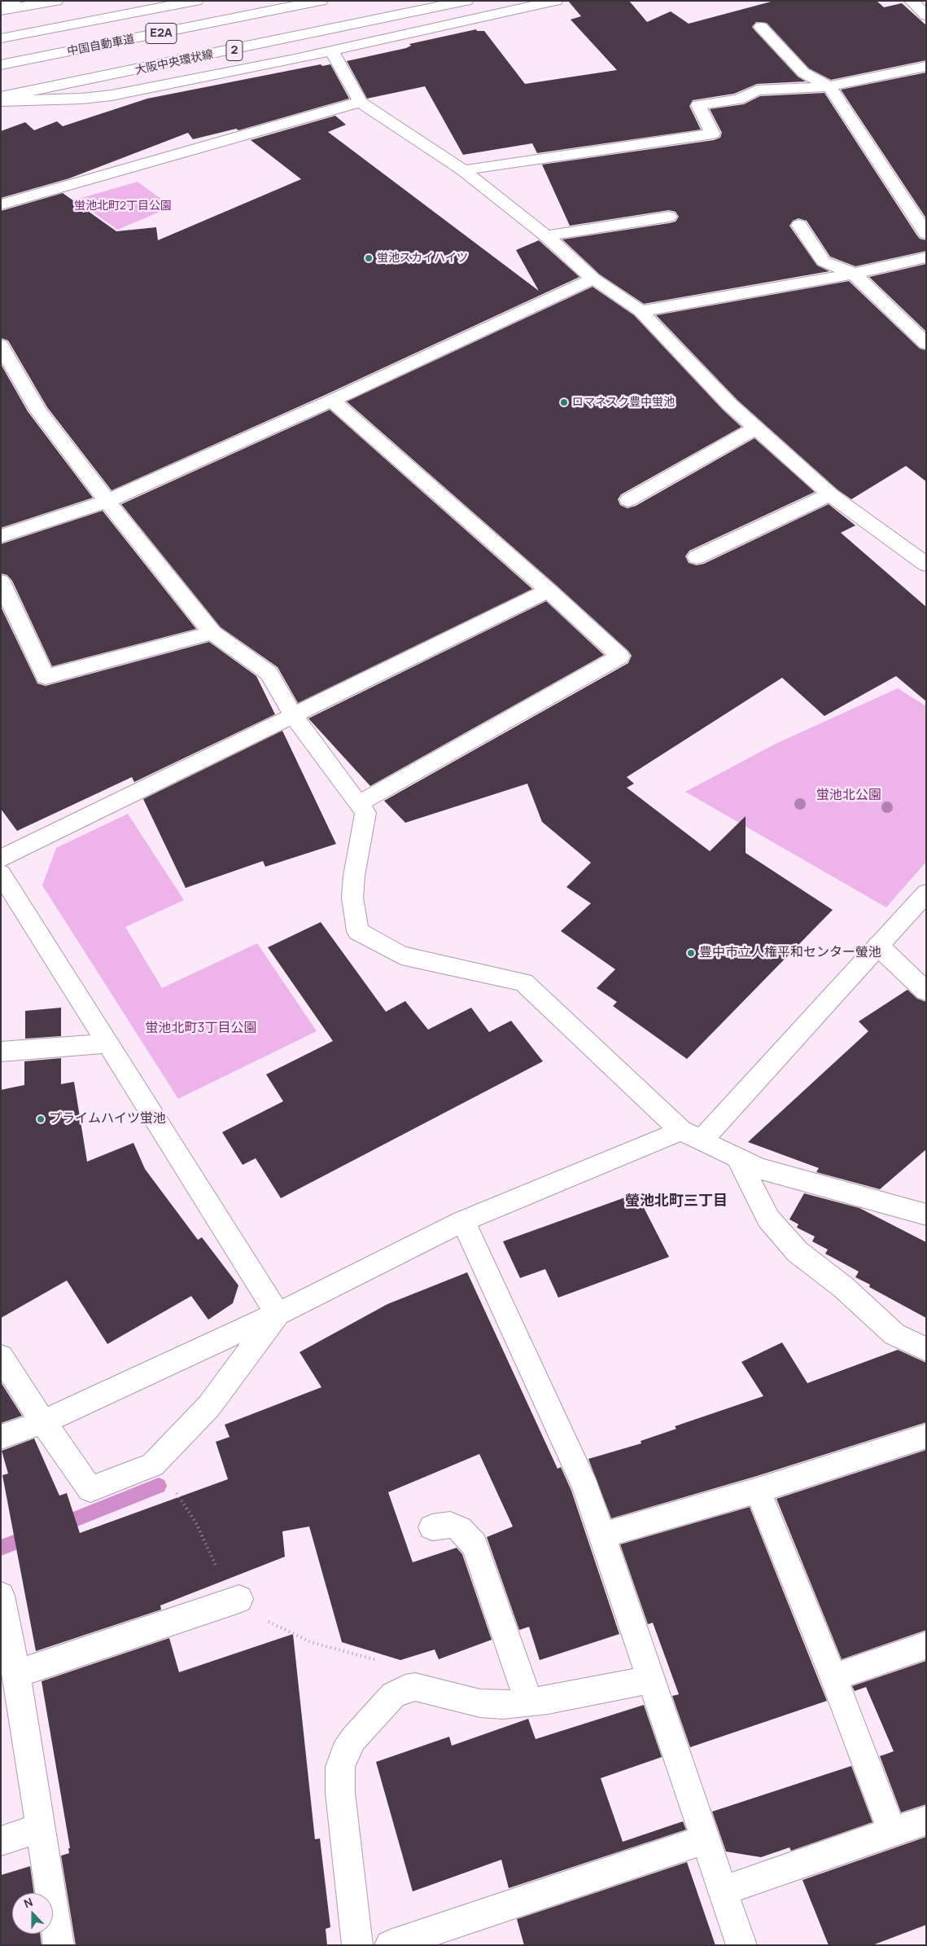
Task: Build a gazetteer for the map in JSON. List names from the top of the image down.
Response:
{
  "streets": {
    "main road": [
      "E2A",
      "中国自動車道",
      "2",
      "大阪中央環状線"
    ]
  },
  "districts": ["螢池北町三丁目"],
  "parks": ["蛍池北町2丁目公園", "蛍池北公園", "蛍池北町3丁目公園"],
  "places": [
    "蛍池スカイハイツ",
    "ロマネスク豊中蛍池",
    "豊中市立人権平和センター螢池",
    "プライムハイツ蛍池"
  ],
  "north": "top"
}
